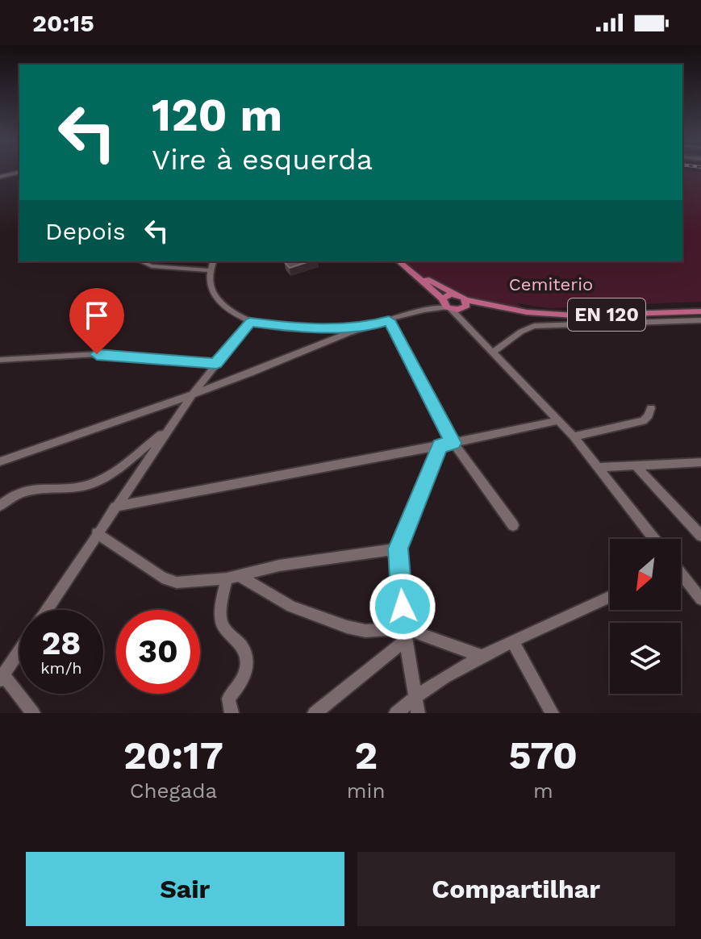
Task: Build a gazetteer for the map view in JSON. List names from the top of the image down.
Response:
{
  "streets": {
    "main road": ["EN 120"]
  },
  "parks": ["Cemiterio"],
  "north": "bottom left",
  "page": {
    "status": "20:15",
    "turn": ["120 m", "Vire à esquerda"],
    "then": "Depois",
    "speed": "28 km/h",
    "limit": "30",
    "eta": [
      "20:17",
      "Chegada",
      "2",
      "min",
      "570",
      "m"
    ],
    "buttons": ["Sair", "Compartilhar"]
  }
}
